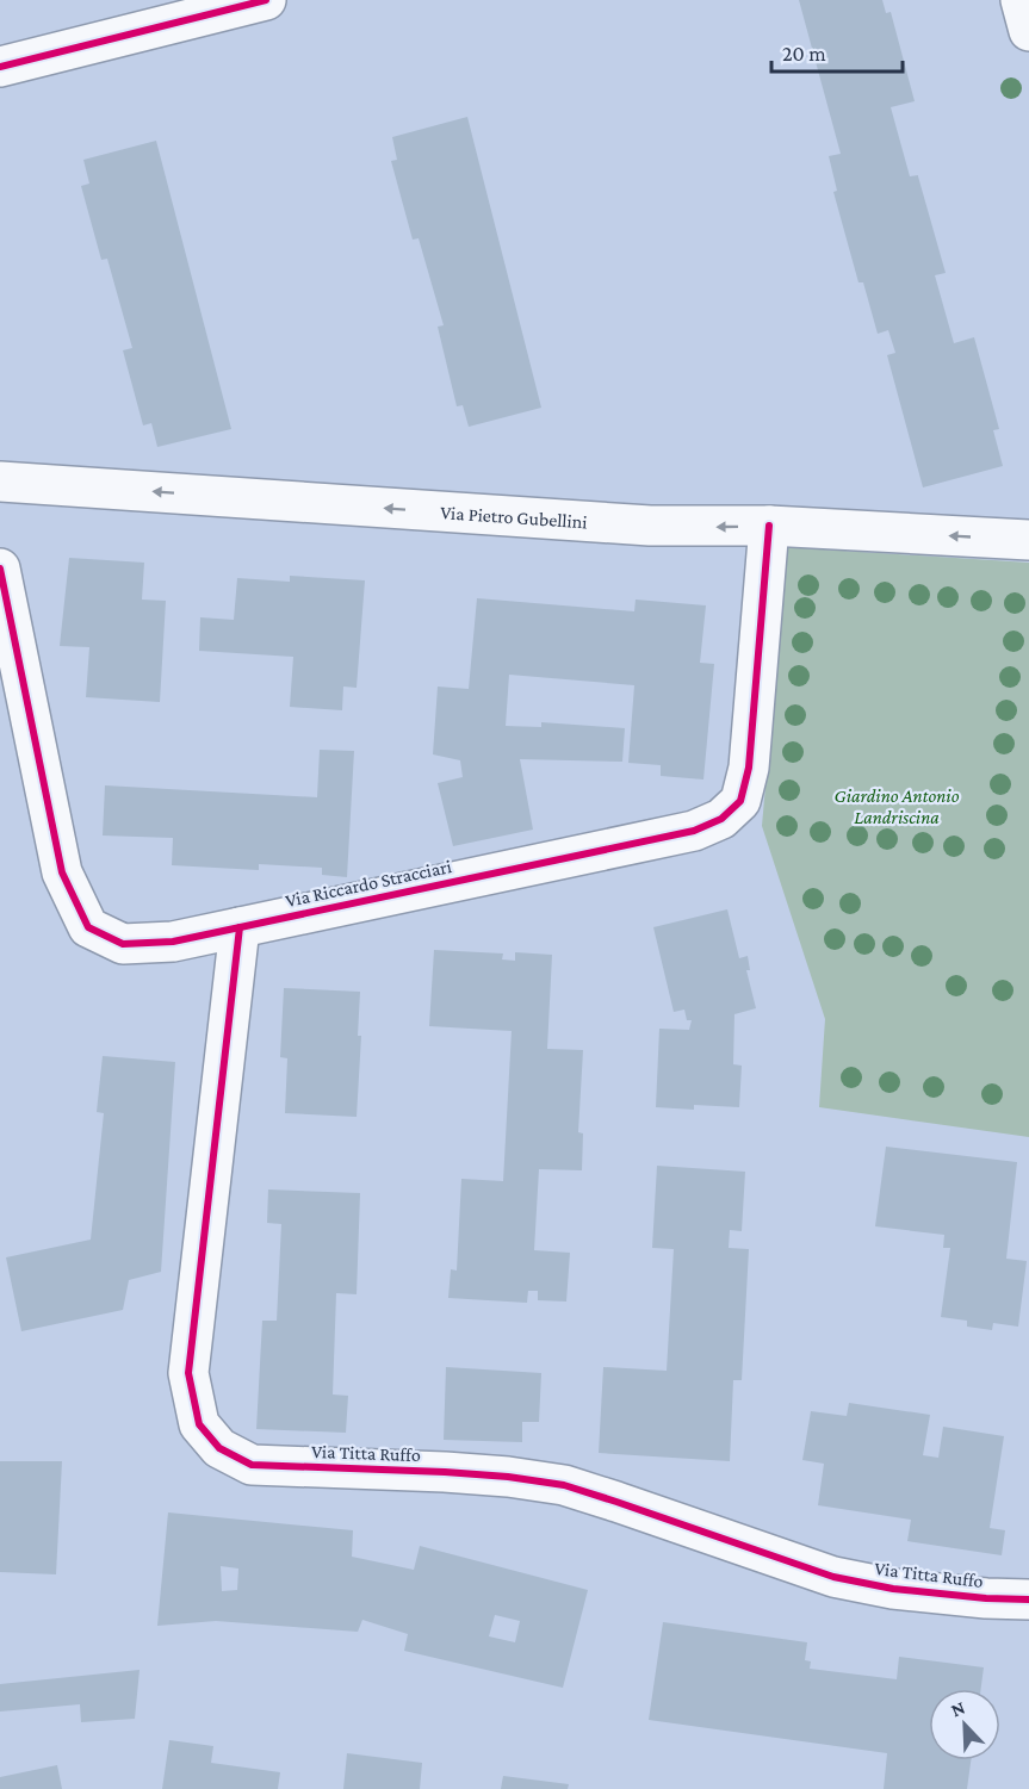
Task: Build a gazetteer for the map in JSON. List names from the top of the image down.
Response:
{
  "streets": {
    "street": ["Via Pietro Gubellini", "Via Riccardo Stracciari", "Via Titta Ruffo"]
  },
  "crossings": [
    ["Via Pietro Gubellini", "Via Riccardo Stracciari"],
    ["Via Riccardo Stracciari", "Via Titta Ruffo"]
  ],
  "one_way": ["Via Pietro Gubellini"],
  "parks": ["Giardino Antonio Landriscina"],
  "scale_bar": "20 m",
  "north": "top left"
}
